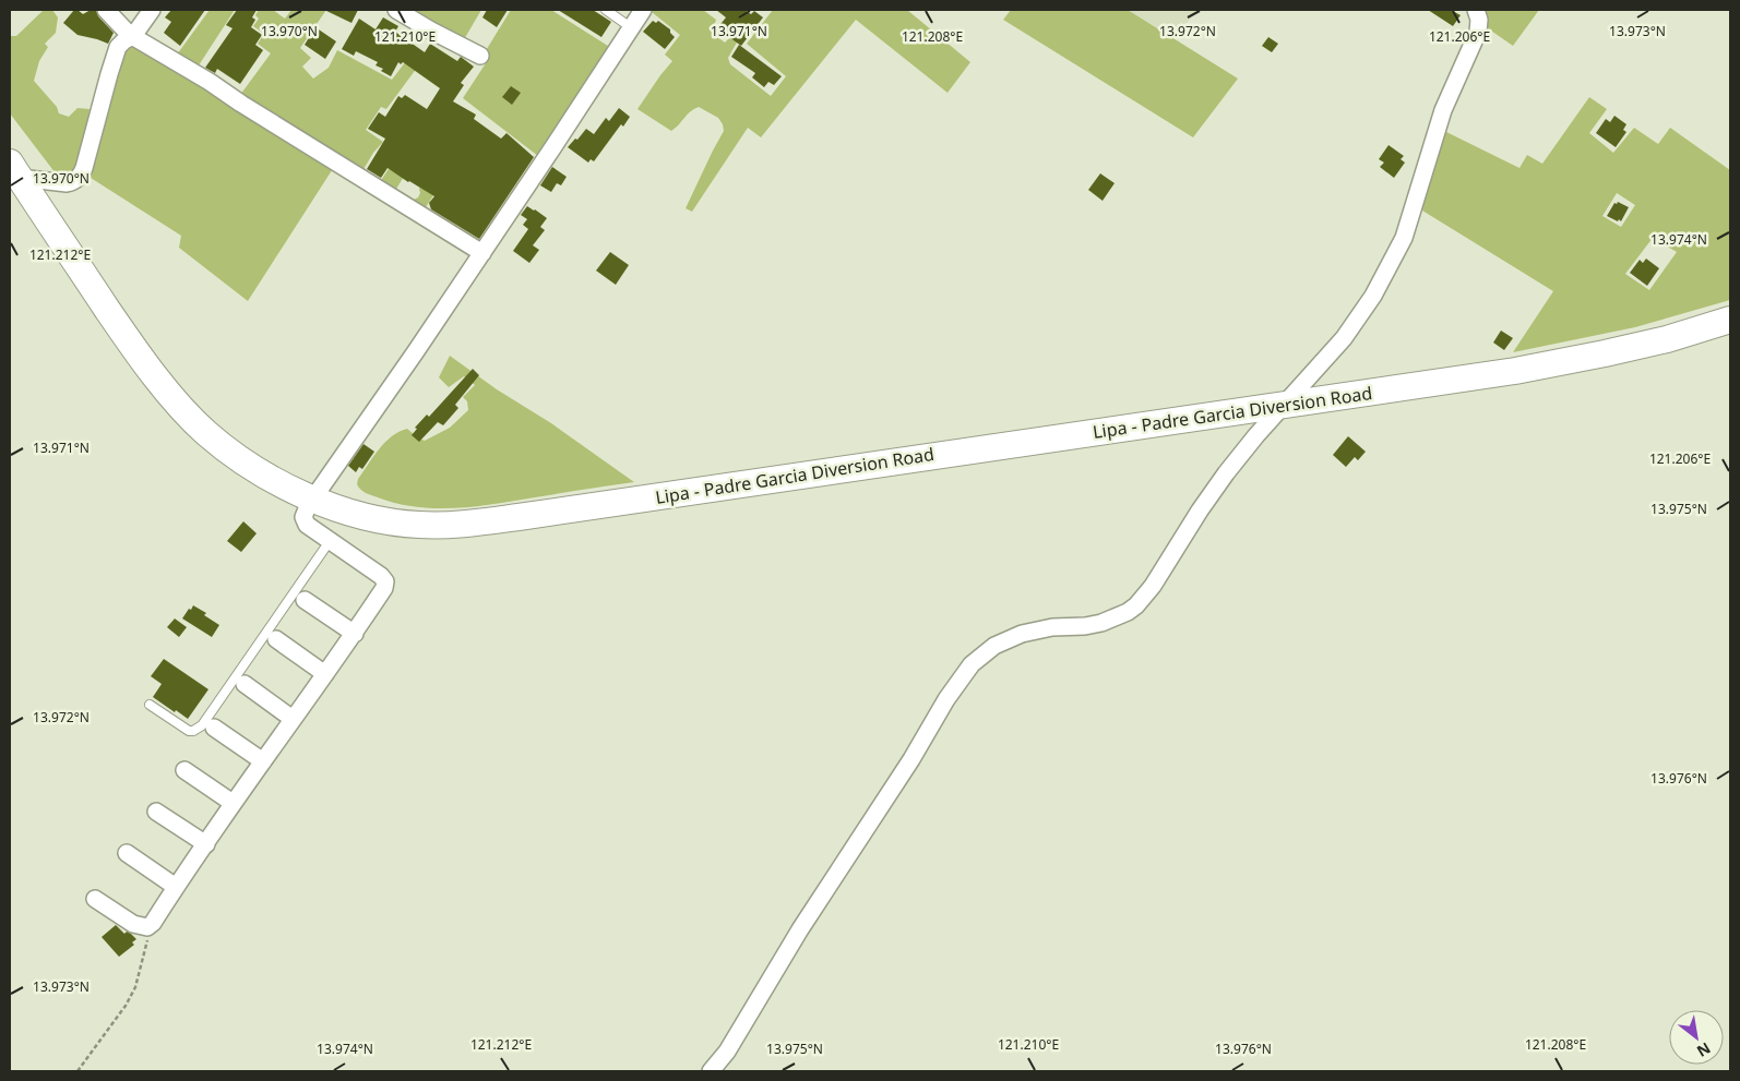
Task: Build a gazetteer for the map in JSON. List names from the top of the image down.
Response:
{
  "streets": {
    "main road": ["Lipa - Padre Garcia Diversion Road"]
  },
  "north": "bottom right",
  "coordinates": [
    "13.970°N",
    "13.972°N",
    "13.971°N",
    "13.973°N",
    "121.210°E",
    "121.208°E",
    "121.206°E",
    "13.974°N",
    "121.212°E",
    "13.975°N",
    "13.976°N"
  ]
}
